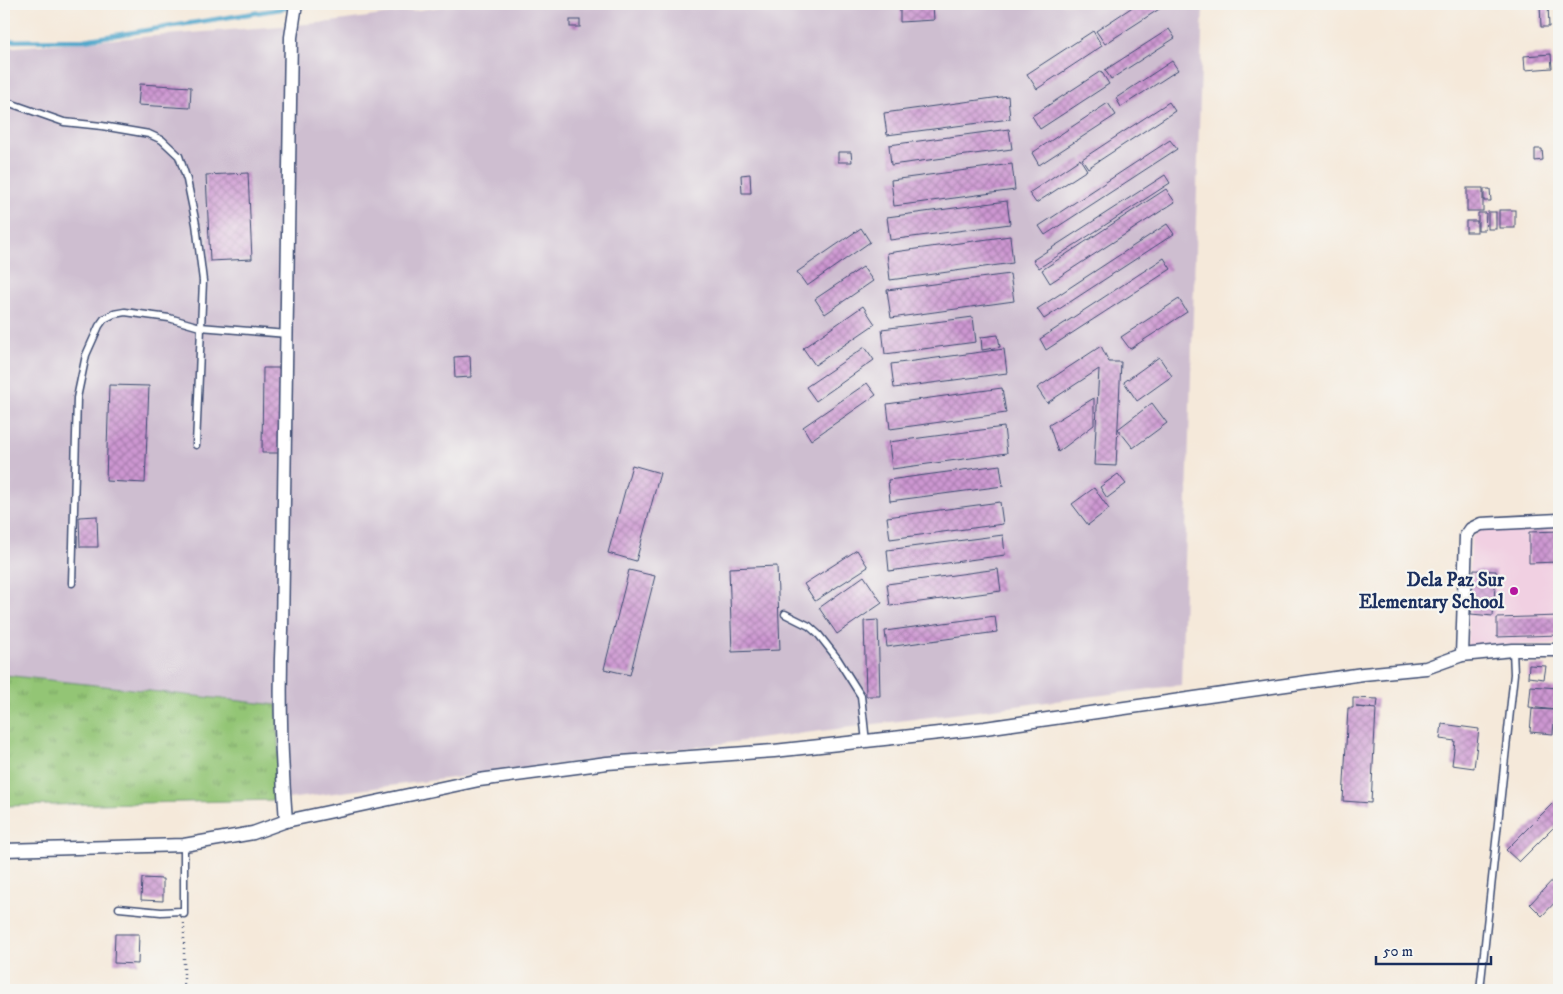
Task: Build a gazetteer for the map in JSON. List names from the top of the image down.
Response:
{
  "places": ["Dela Paz Sur Elementary School"],
  "scale_bar": "50 m"
}
